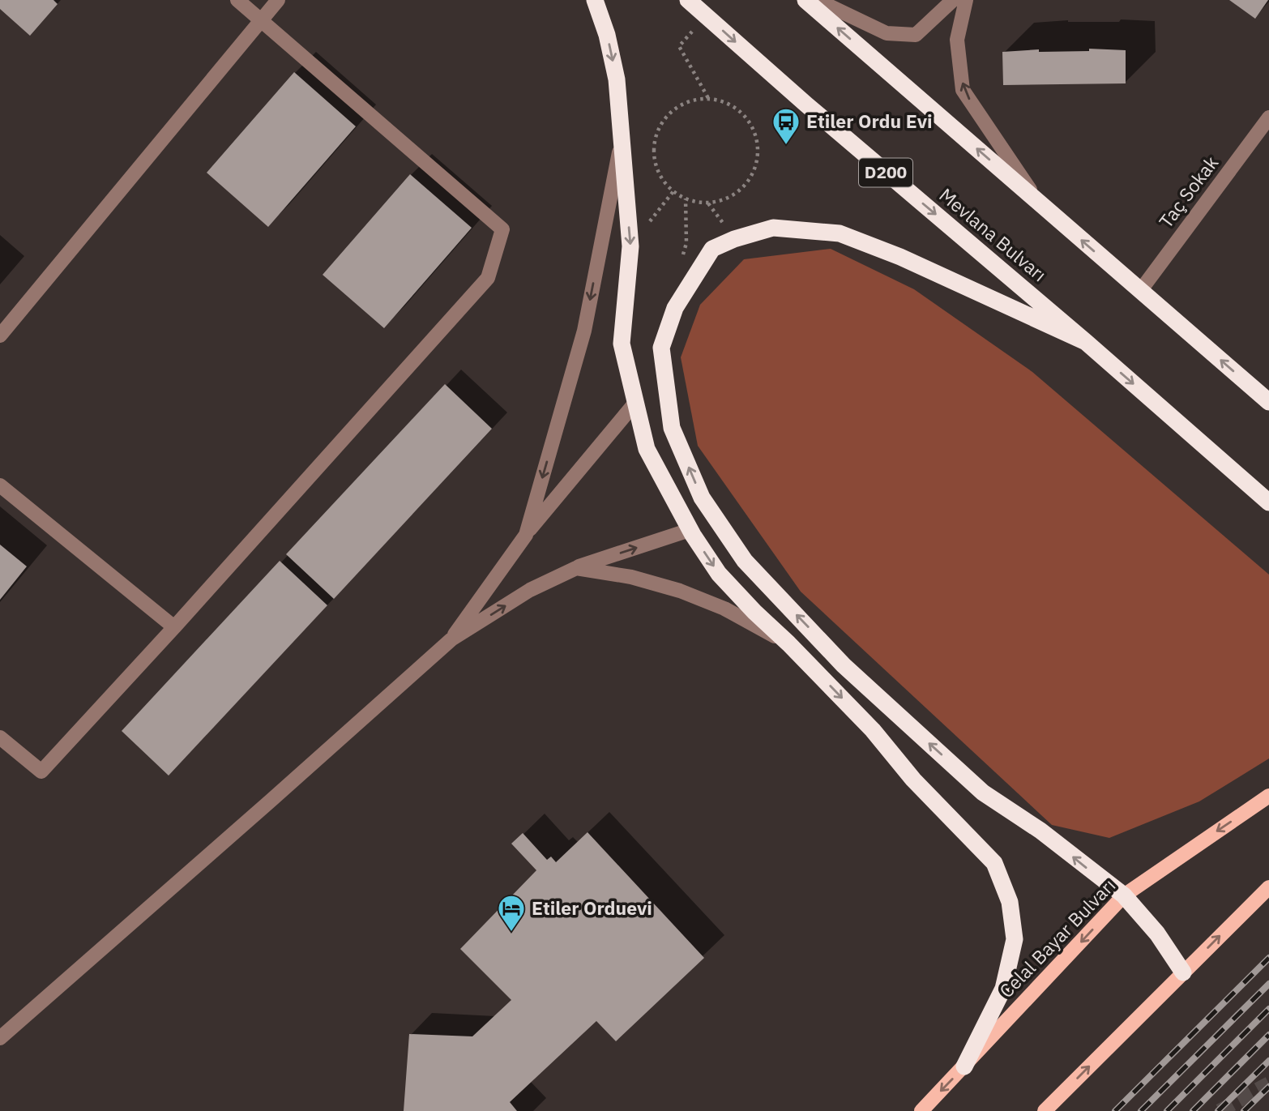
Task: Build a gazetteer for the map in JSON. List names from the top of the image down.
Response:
{
  "streets": {
    "highway": ["D200", "Mevlana Bulvarı"],
    "main road": ["Celal Bayar Bulvarı"],
    "street": ["Taç Sokak"]
  },
  "places": {
    "bus stop": ["Etiler Ordu Evi"],
    "hotel": ["Etiler Orduevi"]
  }
}
